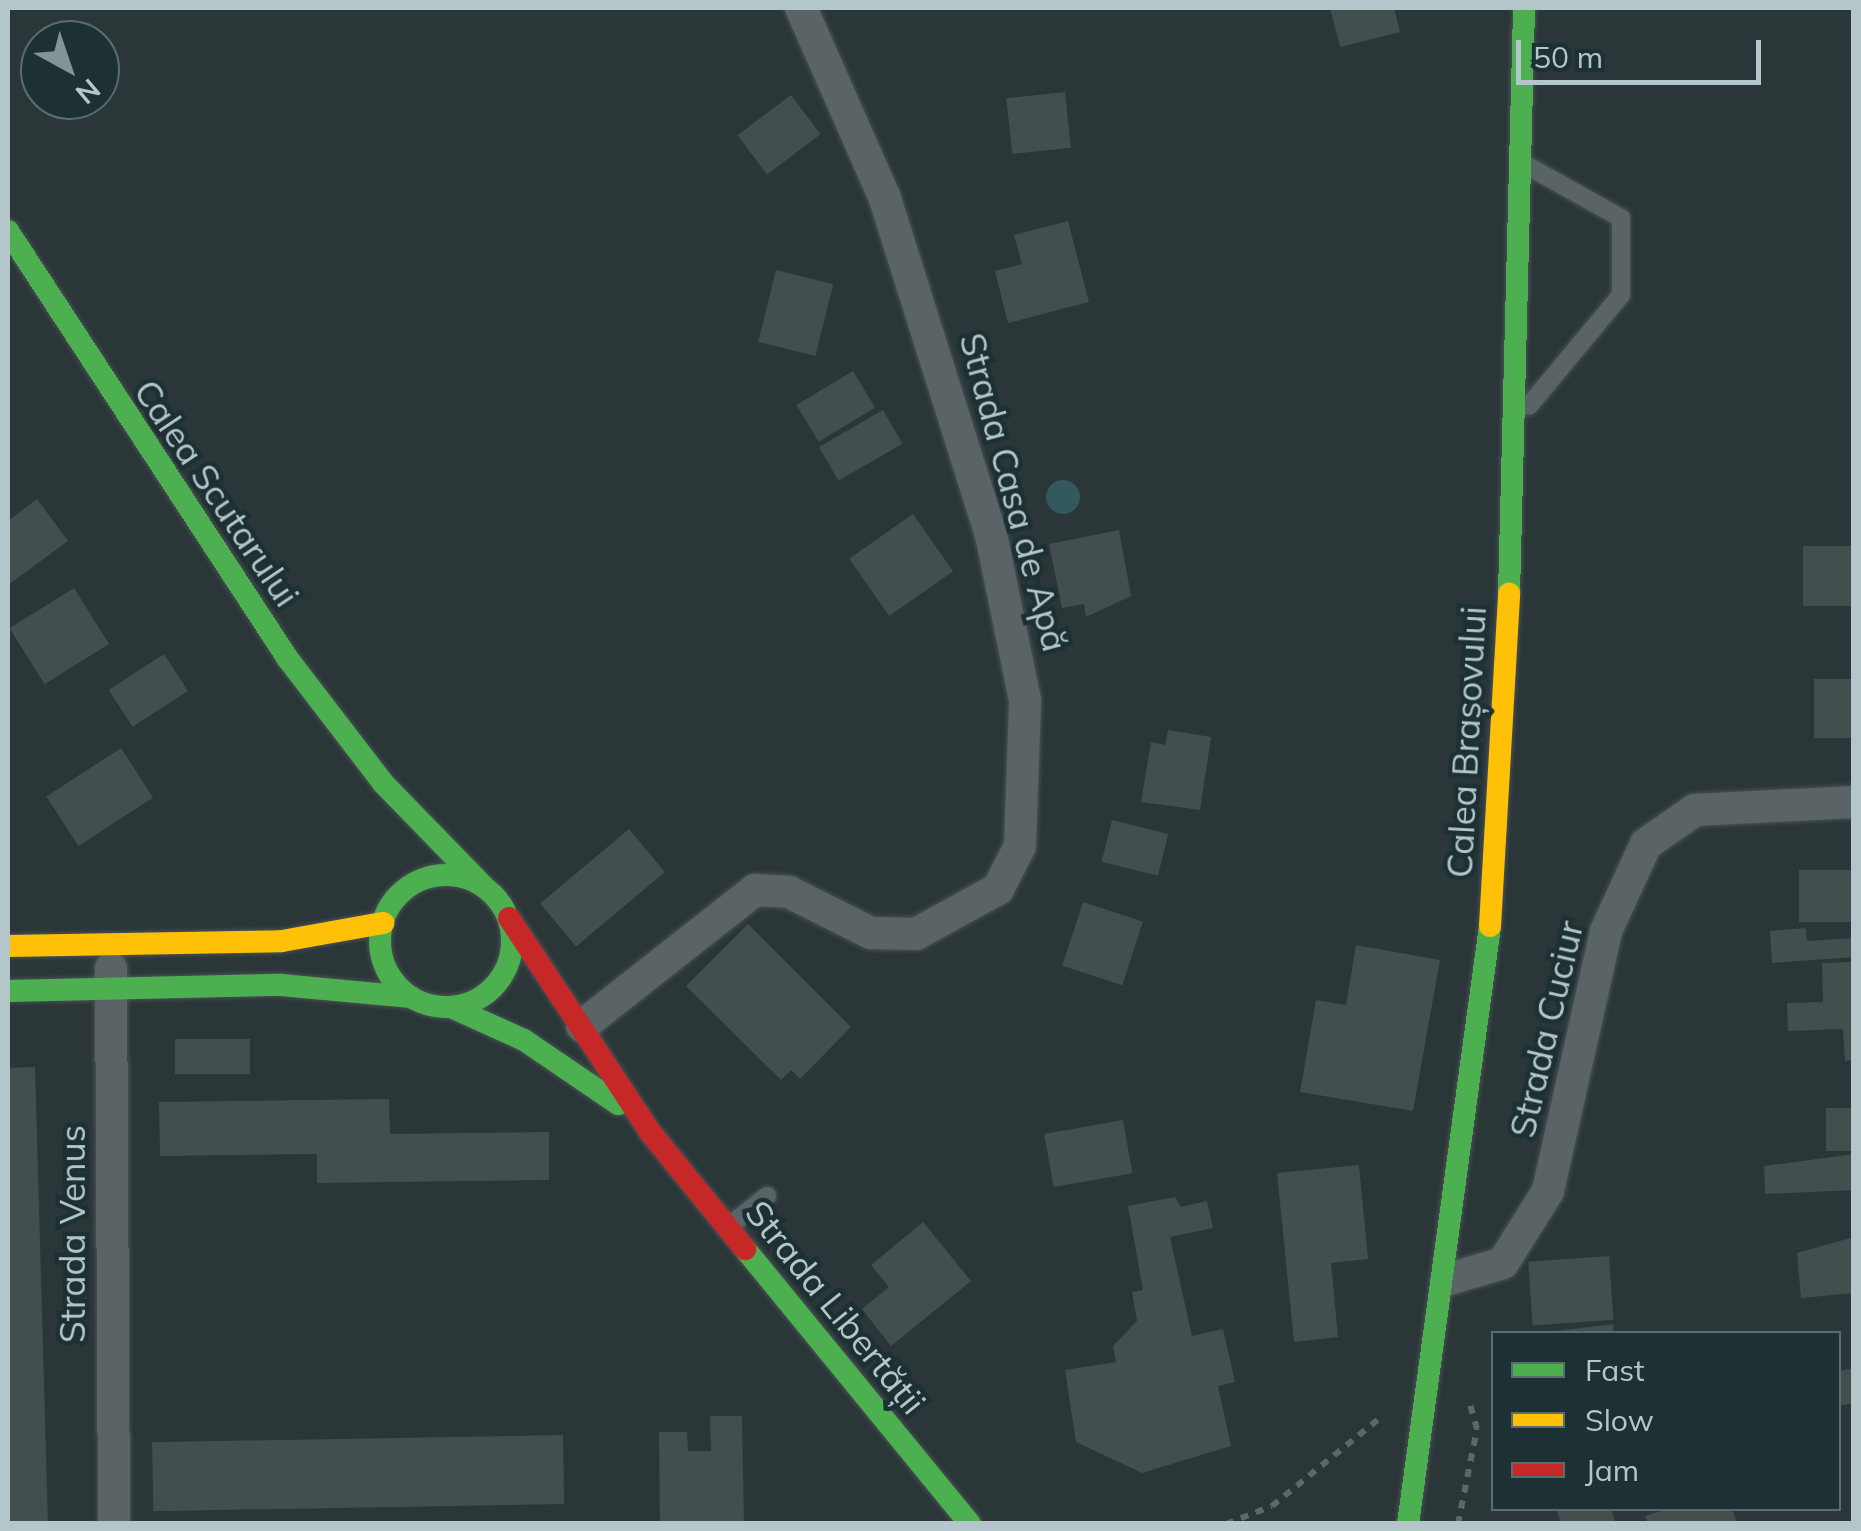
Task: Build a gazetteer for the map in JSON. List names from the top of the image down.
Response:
{
  "streets": {
    "main road": ["Calea Scutarului", "Calea Brașovului", "Strada Libertății"],
    "street": ["Strada Casa de Apă", "Strada Cuciur", "Strada Venus"]
  },
  "crossings": [
    ["Strada Casa de Apă", "Strada Libertății"],
    ["Calea Scutarului", "Strada Libertății"],
    ["Calea Brașovului", "Strada Cuciur"]
  ],
  "legend": ["Fast", "Slow", "Jam"],
  "scale_bar": "50 m",
  "north": "bottom right"
}
